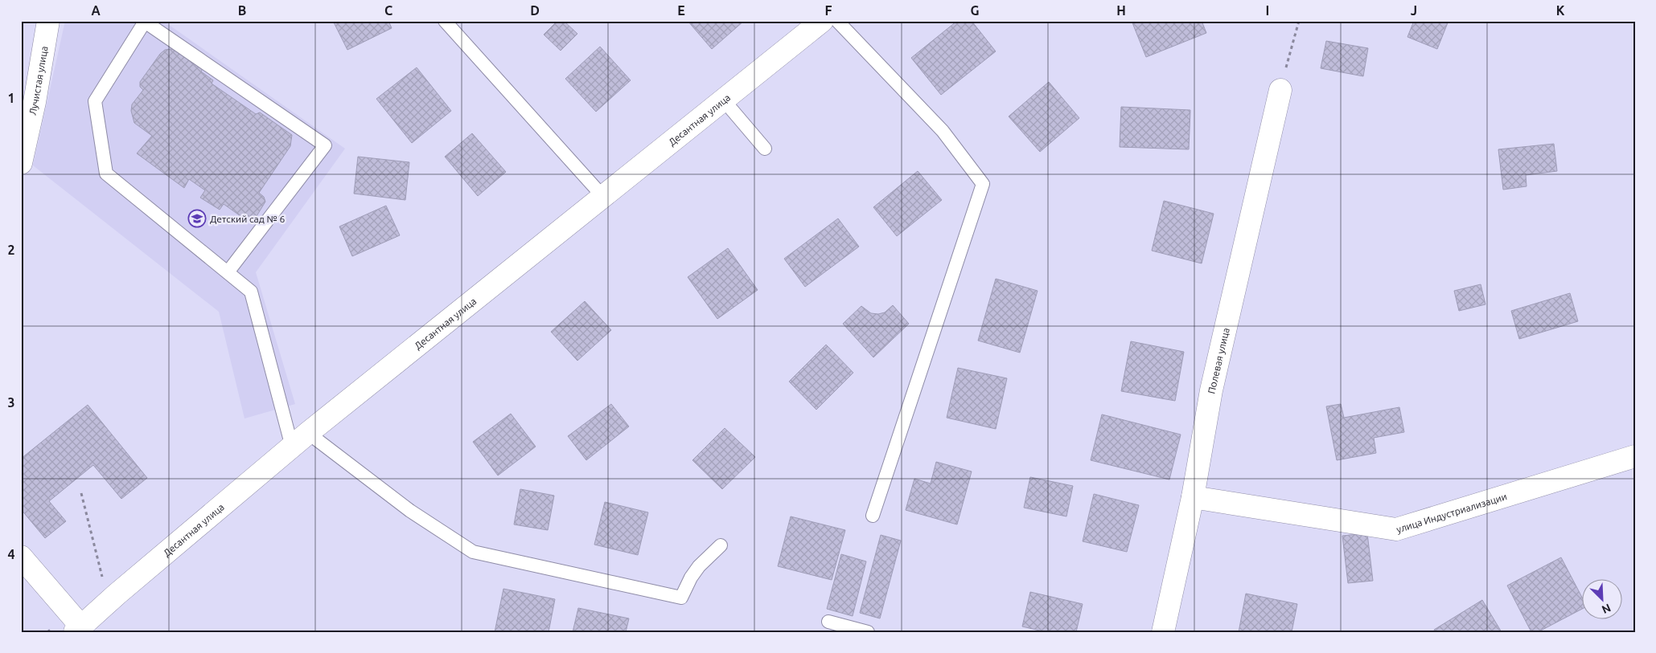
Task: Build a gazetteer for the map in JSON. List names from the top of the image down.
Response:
{
  "streets": {
    "street": [
      "Лучистая улица",
      "Десантная улица",
      "Полевая улица",
      "улица Индустриализации"
    ]
  },
  "crossings": [
    ["Полевая улица", "улица Индустриализации"]
  ],
  "places": {
    "school or university": ["Детский сад № 6"]
  },
  "north": "bottom right",
  "grid": {
    "columns": [
      "A",
      "B",
      "C",
      "D",
      "E",
      "F",
      "G",
      "H",
      "I",
      "J",
      "K"
    ],
    "rows": [
      "1",
      "2",
      "3",
      "4"
    ]
  }
}
